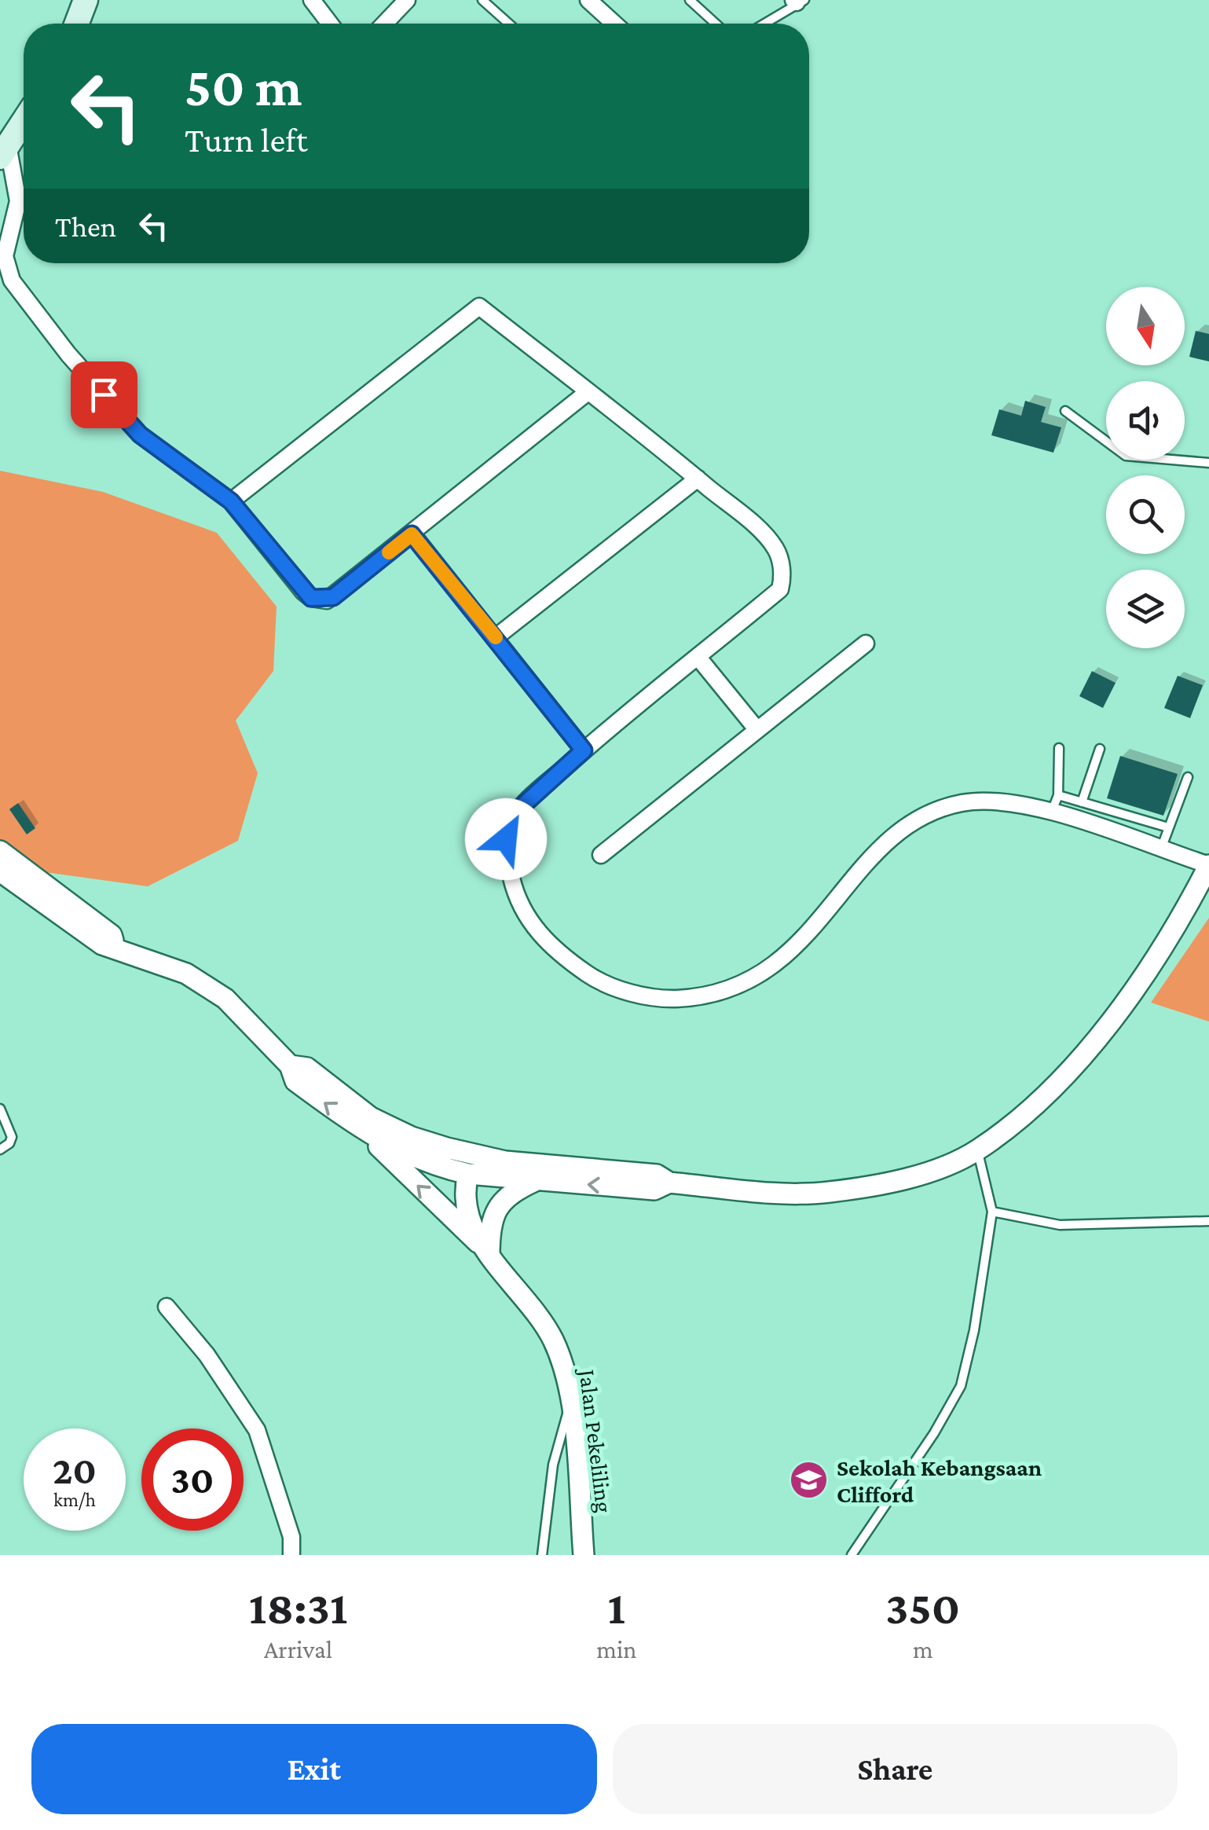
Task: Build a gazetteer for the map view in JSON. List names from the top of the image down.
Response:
{
  "streets": {
    "street": ["Jalan Pekeliling"]
  },
  "places": {
    "school or university": ["Sekolah Kebangsaan Clifford"]
  },
  "north": "bottom",
  "page": {
    "turn": ["50 m", "Turn left"],
    "then": "Then",
    "speed": "20 km/h",
    "limit": "30",
    "eta": [
      "18:31",
      "Arrival",
      "1",
      "min",
      "350",
      "m"
    ],
    "buttons": ["Exit", "Share"]
  }
}
